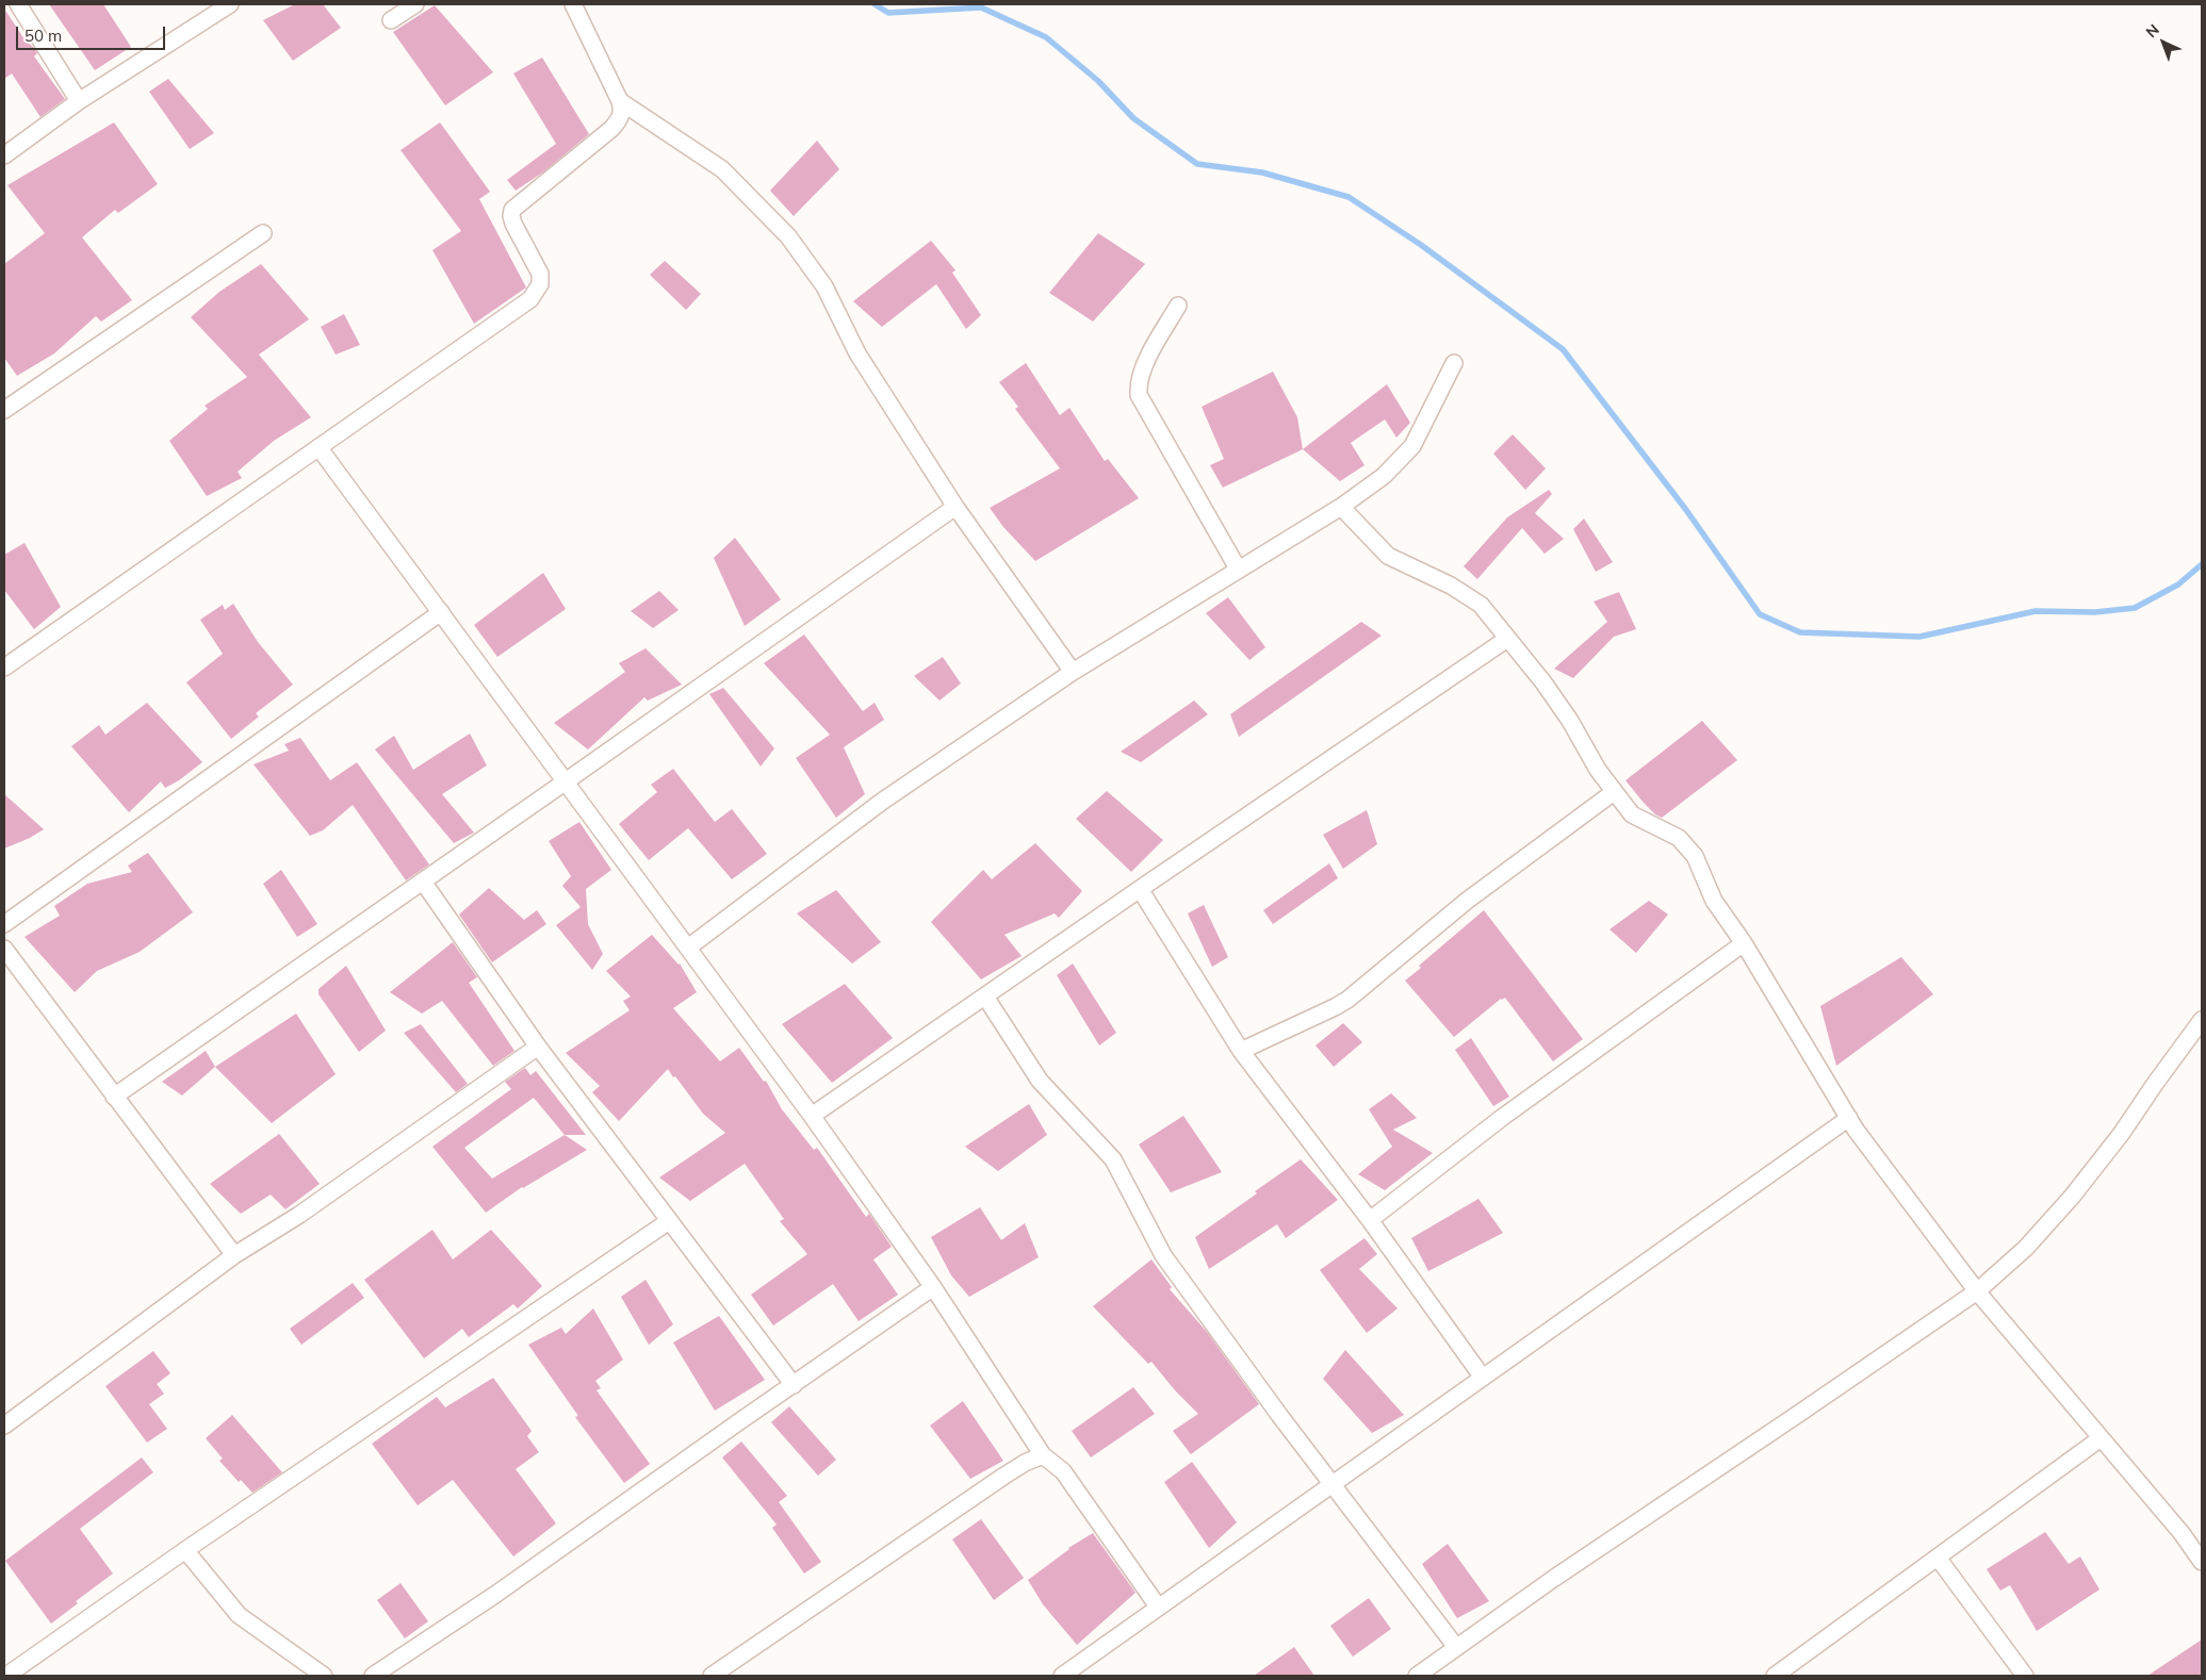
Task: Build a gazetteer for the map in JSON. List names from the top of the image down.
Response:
{
  "scale_bar": "50 m",
  "north": "top left"
}
